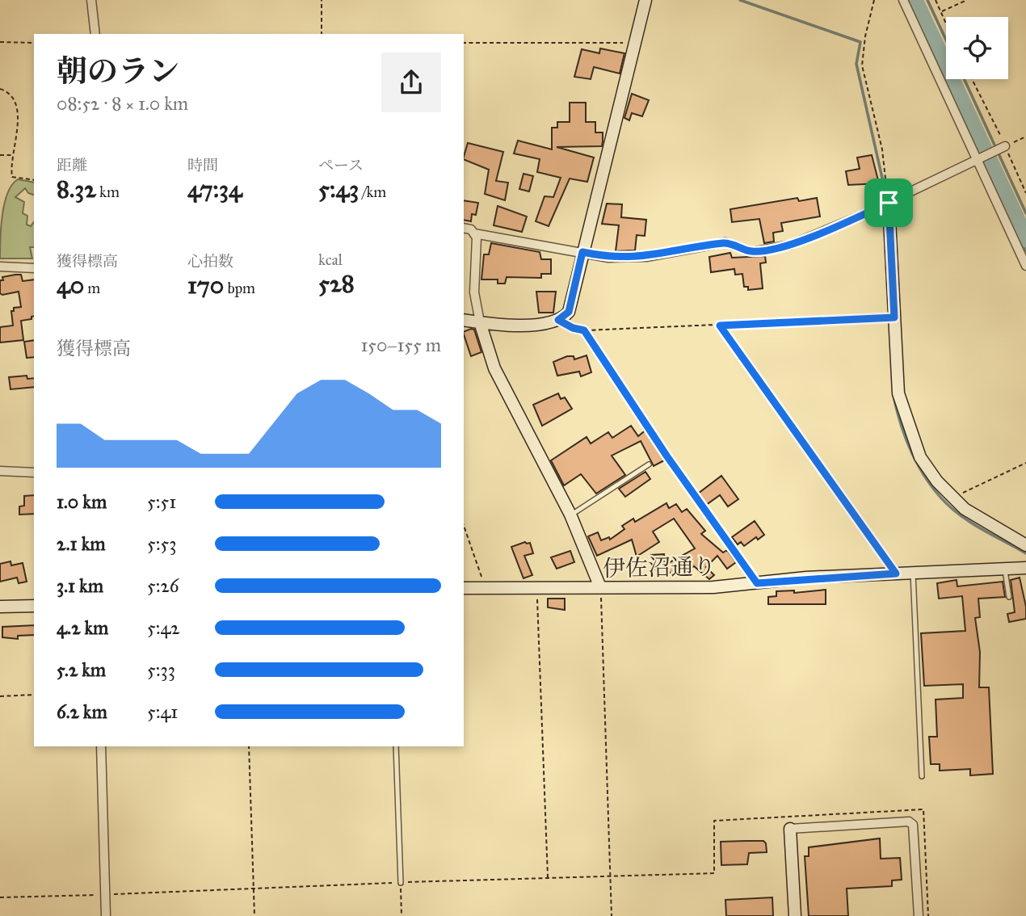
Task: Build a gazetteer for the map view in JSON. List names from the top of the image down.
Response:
{
  "streets": {
    "street": ["伊佐沼通り"]
  },
  "page": {
    "heading": ["朝のラン", "08:52 · 8 × 1.0 km"],
    "stats": [
      ["距離", "8.32 km"],
      ["時間", "47:34"],
      ["ペース", "5:43 /km"],
      ["獲得標高", "40 m"],
      ["心拍数", "170 bpm"],
      ["kcal", "528"]
    ],
    "chart": ["獲得標高", "150–155 m"],
    "list": [
      {
        "name": "1.0 km",
        "note": "5:51"
      },
      {
        "name": "2.1 km",
        "note": "5:53"
      },
      {
        "name": "3.1 km",
        "note": "5:26"
      },
      {
        "name": "4.2 km",
        "note": "5:42"
      },
      {
        "name": "5.2 km",
        "note": "5:33"
      },
      {
        "name": "6.2 km",
        "note": "5:41"
      }
    ]
  }
}
